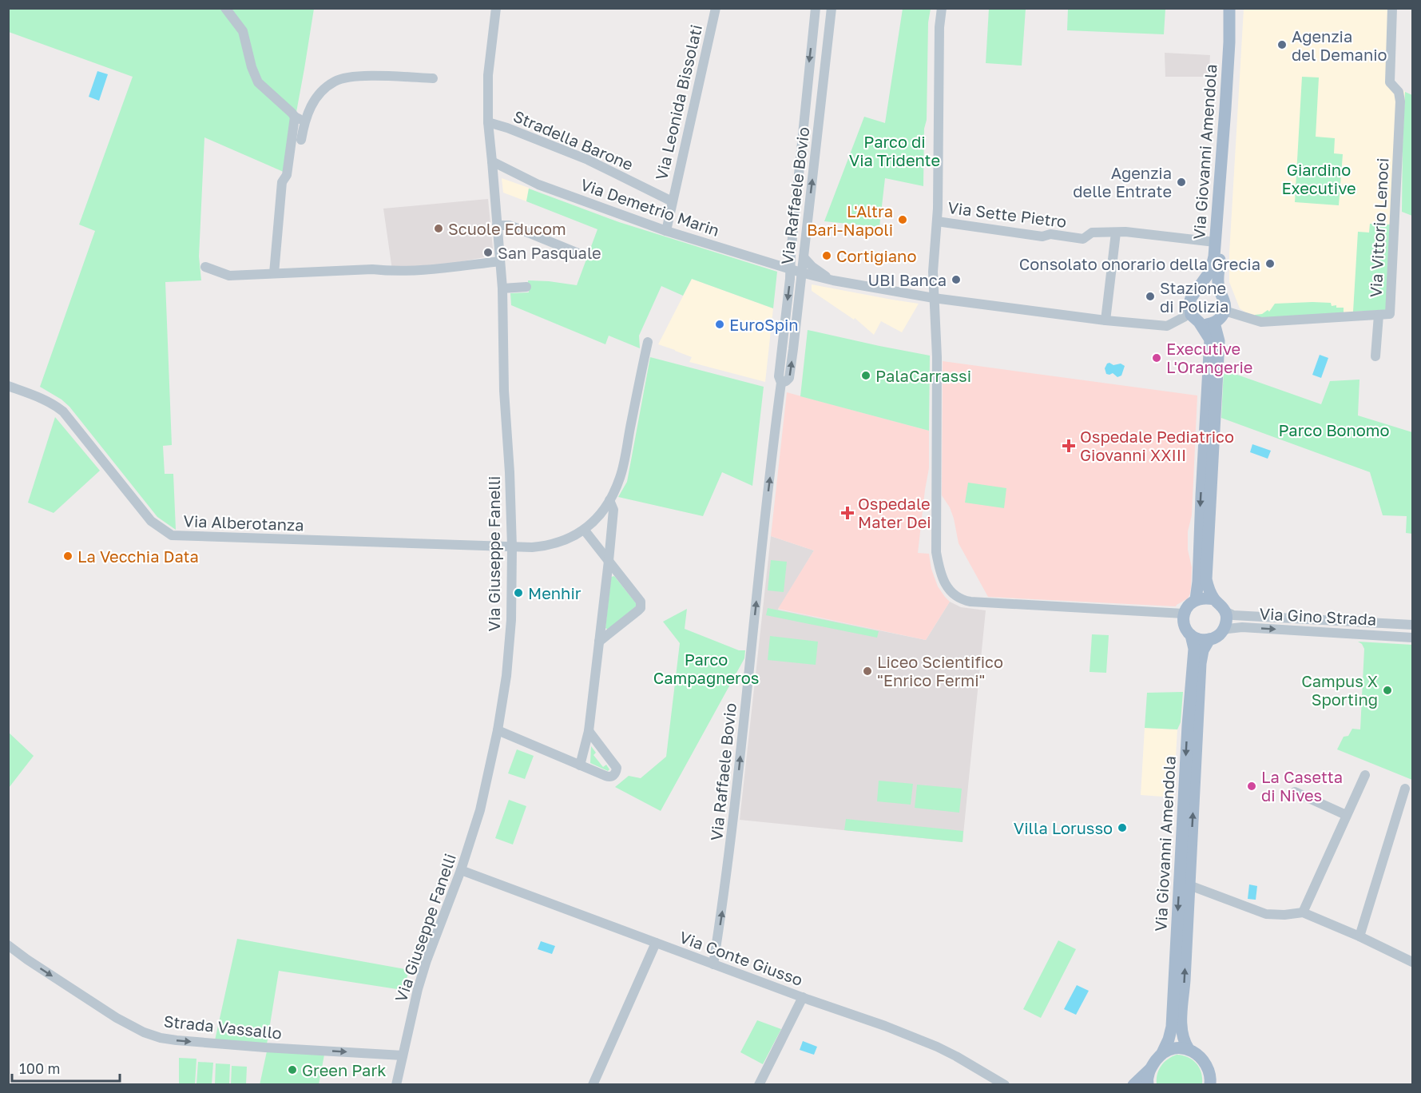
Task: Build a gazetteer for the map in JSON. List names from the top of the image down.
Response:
{
  "streets": {
    "main road": ["Via Giovanni Amendola"],
    "street": [
      "Via Leonida Bissolati",
      "Stradella Barone",
      "Via Raffaele Bovio",
      "Via Demetrio Marin",
      "Via Sette Pietro",
      "Via Vittorio Lenoci",
      "Via Alberotanza",
      "Via Giuseppe Fanelli",
      "Via Gino Strada",
      "Via Conte Giusso",
      "Strada Vassallo"
    ]
  },
  "crossings": [
    ["Via Leonida Bissolati", "Stradella Barone"],
    ["Via Leonida Bissolati", "Via Demetrio Marin"],
    ["Stradella Barone", "Via Giuseppe Fanelli"],
    ["Via Giovanni Amendola", "Via Demetrio Marin"],
    ["Via Giovanni Amendola", "Via Sette Pietro"],
    ["Via Giovanni Amendola", "Via Vittorio Lenoci"],
    ["Via Giovanni Amendola", "Via Gino Strada"],
    ["Via Raffaele Bovio", "Via Demetrio Marin"],
    ["Via Raffaele Bovio", "Via Conte Giusso"],
    ["Via Demetrio Marin", "Via Vittorio Lenoci"],
    ["Via Demetrio Marin", "Via Giuseppe Fanelli"],
    ["Via Alberotanza", "Via Giuseppe Fanelli"],
    ["Via Giuseppe Fanelli", "Via Conte Giusso"],
    ["Via Giuseppe Fanelli", "Strada Vassallo"]
  ],
  "one_way": ["Strada Vassallo"],
  "parks": [
    "Parco di Via Tridente",
    "Giardino Executive",
    "Parco Bonomo",
    "Parco Campagneros"
  ],
  "places": {
    "other": [
      "Agenzia del Demanio",
      "Agenzia delle Entrate",
      "L'Altra Bari-Napoli",
      "Scuole Educom",
      "San Pasquale",
      "Cortigiano",
      "Consolato onorario della Grecia",
      "UBI Banca",
      "Stazione di Polizia",
      "EuroSpin",
      "Executive L'Orangerie",
      "PalaCarrassi",
      "La Vecchia Data",
      "Menhir",
      "Liceo Scientifico \"Enrico Fermi\"",
      "Campus X Sporting",
      "La Casetta di Nives",
      "Villa Lorusso",
      "Green Park"
    ],
    "health": ["Ospedale Pediatrico Giovanni XXIII", "Ospedale Mater Dei"]
  },
  "scale_bar": "100 m"
}
